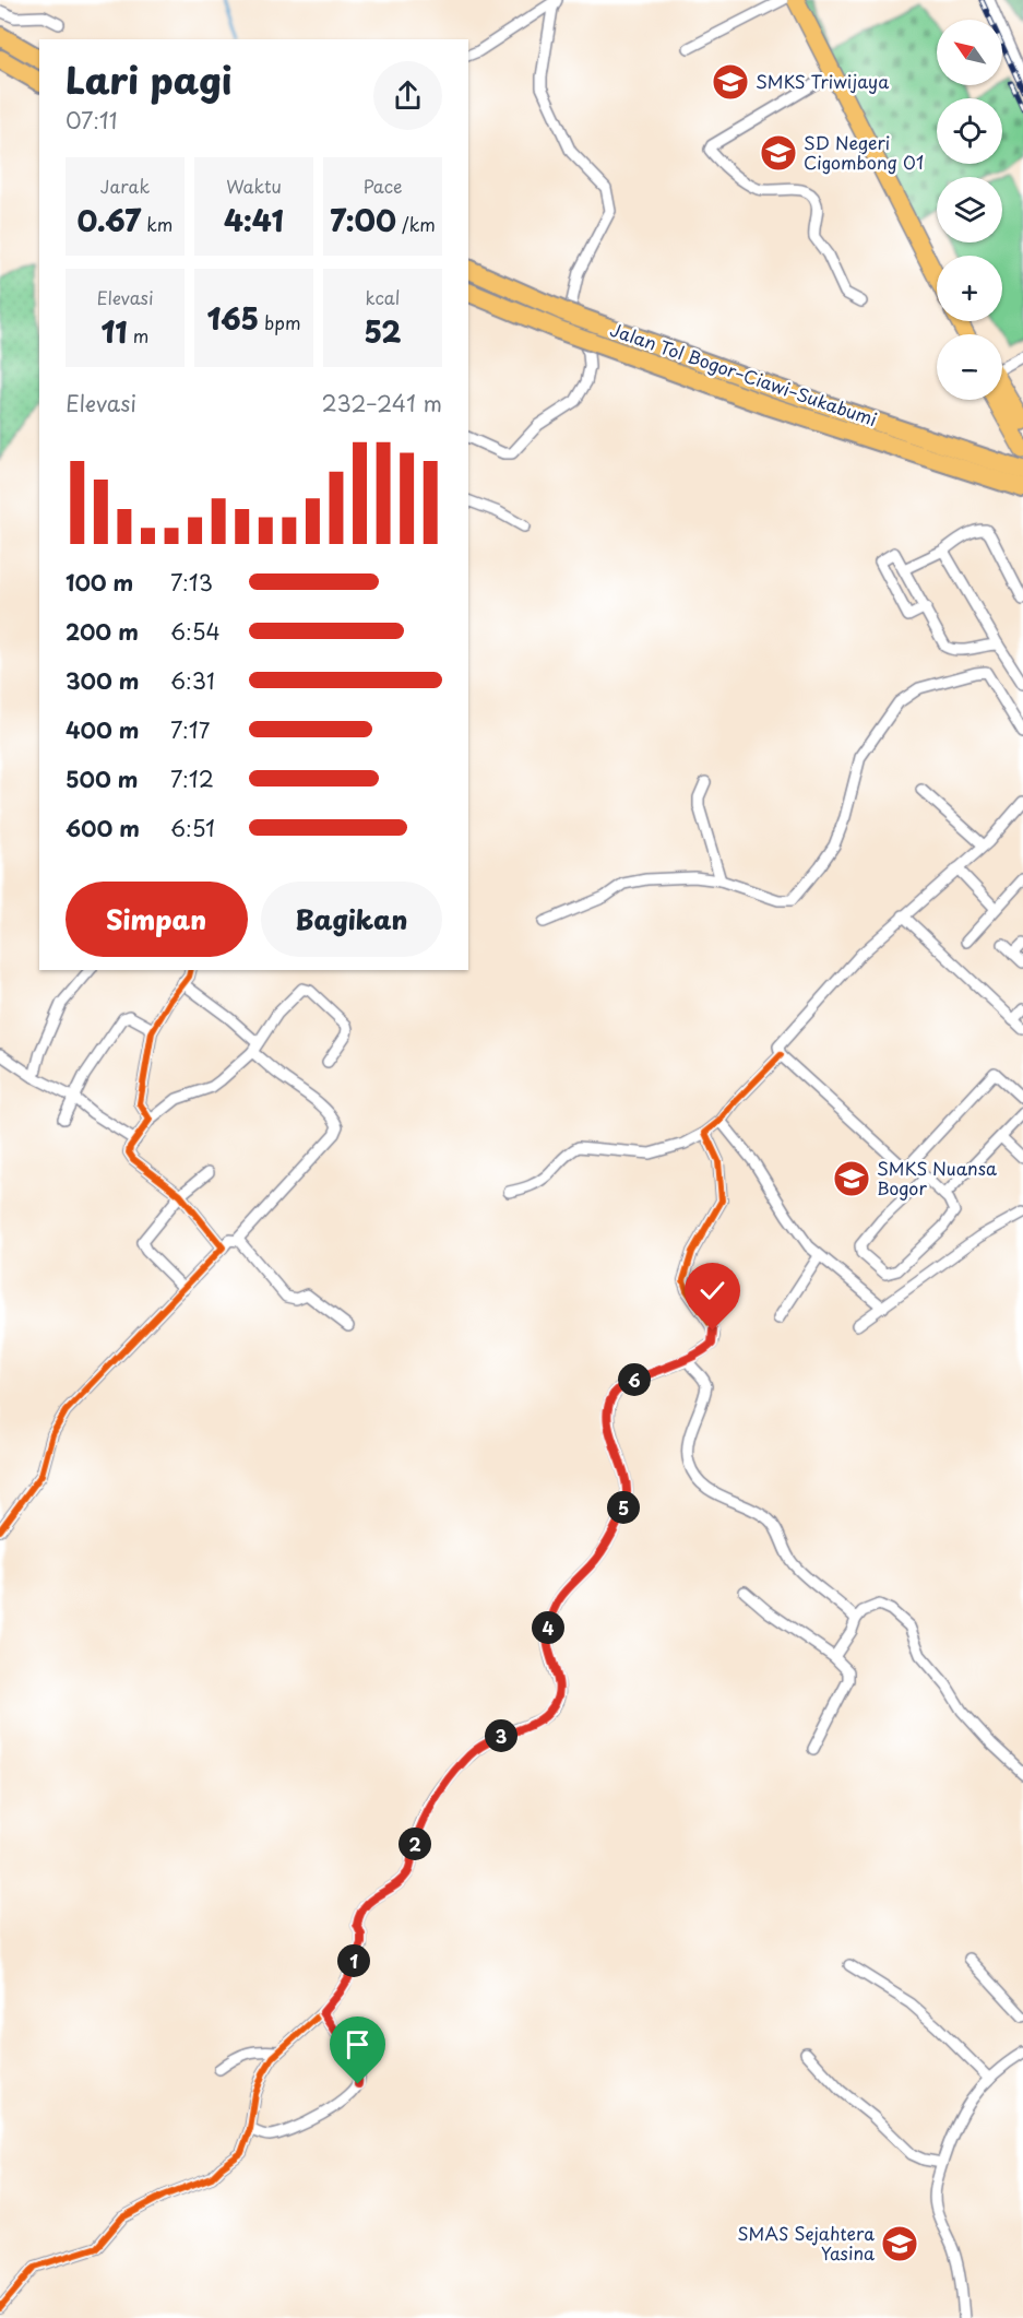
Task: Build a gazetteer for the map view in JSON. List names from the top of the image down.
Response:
{
  "streets": {
    "highway": ["Jalan Tol Bogor–Ciawi–Sukabumi"]
  },
  "places": {
    "school or university": [
      "SMKS Triwijaya",
      "SD Negeri Cigombong 01",
      "SMKS Nuansa Bogor",
      "SMAS Sejahtera Yasina"
    ]
  },
  "north": "top left",
  "page": {
    "map_buttons": ["+", "−"],
    "heading": ["Lari pagi", "07:11"],
    "stats": [
      ["Jarak", "0.67 km"],
      ["Waktu", "4:41"],
      ["Pace", "7:00 /km"],
      ["Elevasi", "11 m"],
      ["165 bpm"],
      ["kcal", "52"]
    ],
    "chart": ["Elevasi", "232–241 m"],
    "list": [
      {
        "name": "100 m",
        "note": "7:13"
      },
      {
        "name": "200 m",
        "note": "6:54"
      },
      {
        "name": "300 m",
        "note": "6:31"
      },
      {
        "name": "400 m",
        "note": "7:17"
      },
      {
        "name": "500 m",
        "note": "7:12"
      },
      {
        "name": "600 m",
        "note": "6:51"
      }
    ],
    "buttons": ["Simpan", "Bagikan"],
    "pins": [
      "6",
      "5",
      "4",
      "3",
      "2",
      "1"
    ]
  }
}
